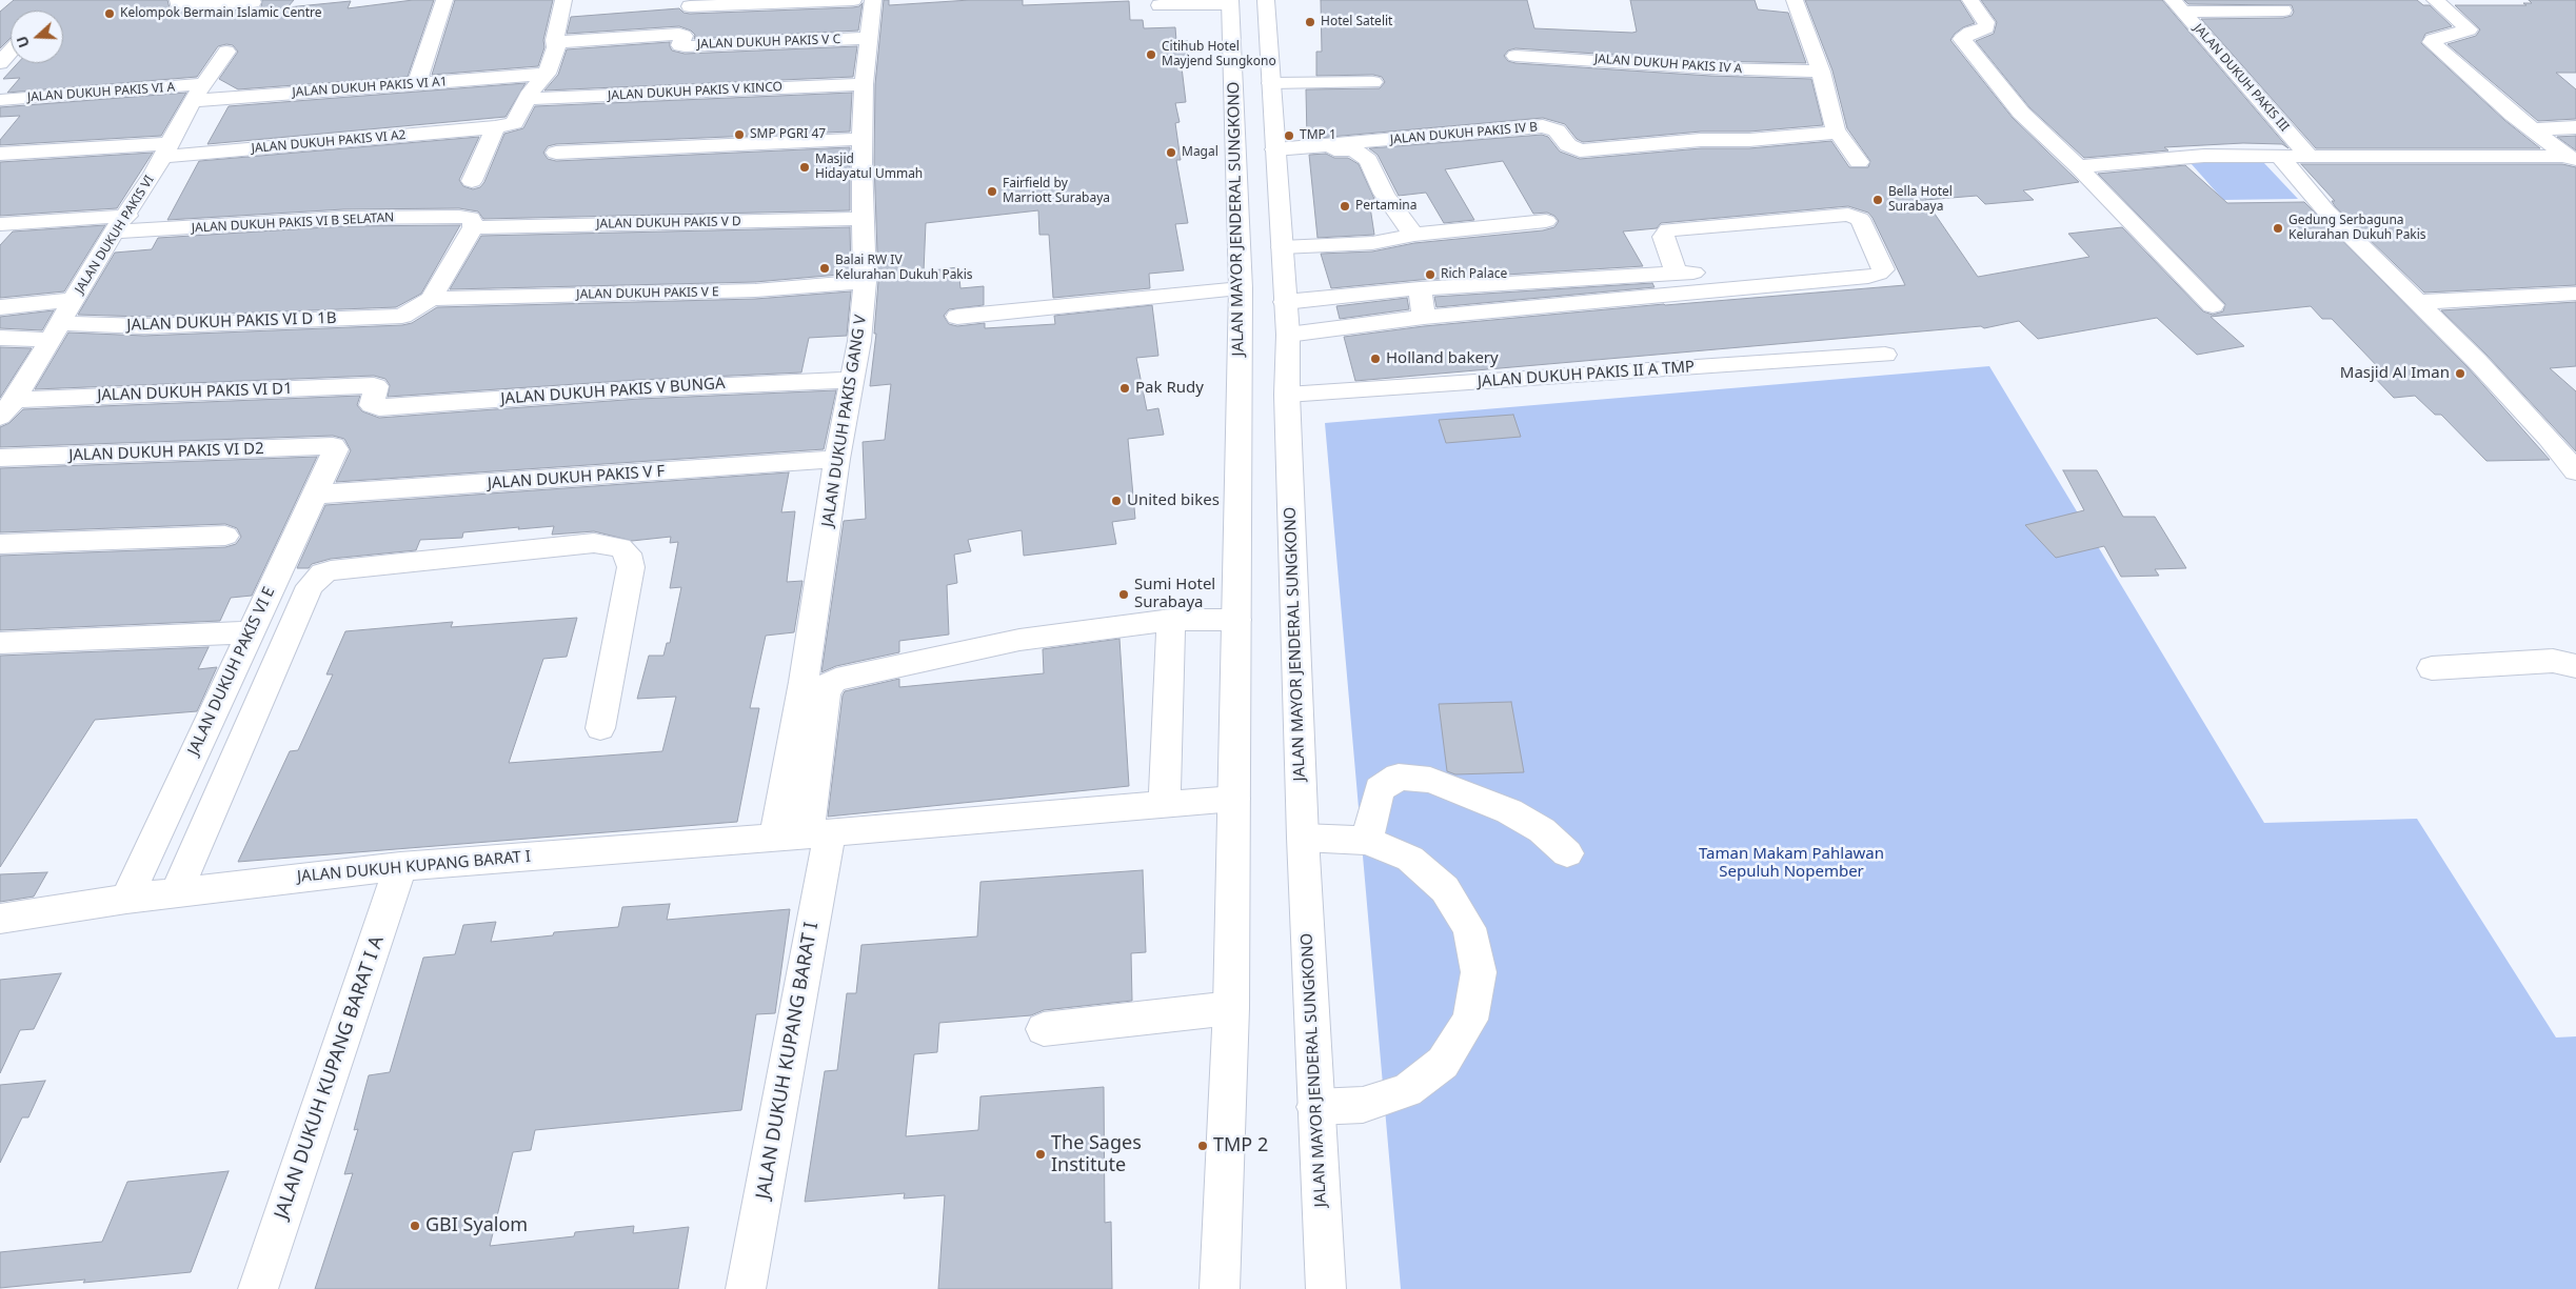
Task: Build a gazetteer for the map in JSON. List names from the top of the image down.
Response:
{
  "streets": {
    "street": [
      "JALAN DUKUH PAKIS V C",
      "JALAN DUKUH PAKIS IV A",
      "JALAN DUKUH PAKIS III",
      "JALAN DUKUH PAKIS VI A1",
      "JALAN DUKUH PAKIS V KINCO",
      "JALAN DUKUH PAKIS VI A",
      "JALAN DUKUH PAKIS IV B",
      "JALAN DUKUH PAKIS VI A2",
      "JALAN MAYOR JENDERAL SUNGKONO",
      "JALAN DUKUH PAKIS VI B SELATAN",
      "JALAN DUKUH PAKIS V D",
      "JALAN DUKUH PAKIS VI",
      "JALAN DUKUH PAKIS V E",
      "JALAN DUKUH PAKIS VI D 1B",
      "JALAN DUKUH PAKIS II A TMP",
      "JALAN DUKUH PAKIS V BUNGA",
      "JALAN DUKUH PAKIS VI D1",
      "JALAN DUKUH PAKIS GANG V",
      "JALAN DUKUH PAKIS VI D2",
      "JALAN DUKUH PAKIS V F",
      "JALAN DUKUH PAKIS VI E",
      "JALAN DUKUH KUPANG BARAT I",
      "JALAN DUKUH KUPANG BARAT I A"
    ]
  },
  "crossings": [
    ["JALAN DUKUH PAKIS V C", "JALAN DUKUH PAKIS GANG V"],
    ["JALAN DUKUH PAKIS VI A1", "JALAN DUKUH PAKIS VI A"],
    ["JALAN DUKUH PAKIS VI A1", "JALAN DUKUH PAKIS VI"],
    ["JALAN DUKUH PAKIS V KINCO", "JALAN DUKUH PAKIS GANG V"],
    ["JALAN DUKUH PAKIS VI A", "JALAN DUKUH PAKIS VI"],
    ["JALAN DUKUH PAKIS IV B", "JALAN MAYOR JENDERAL SUNGKONO"],
    ["JALAN DUKUH PAKIS VI A2", "JALAN DUKUH PAKIS VI"],
    ["JALAN MAYOR JENDERAL SUNGKONO", "JALAN DUKUH PAKIS II A TMP"],
    ["JALAN MAYOR JENDERAL SUNGKONO", "JALAN DUKUH KUPANG BARAT I"],
    ["JALAN DUKUH PAKIS VI B SELATAN", "JALAN DUKUH PAKIS V D"],
    ["JALAN DUKUH PAKIS VI B SELATAN", "JALAN DUKUH PAKIS VI"],
    ["JALAN DUKUH PAKIS V D", "JALAN DUKUH PAKIS GANG V"],
    ["JALAN DUKUH PAKIS VI", "JALAN DUKUH PAKIS VI D 1B"],
    ["JALAN DUKUH PAKIS VI", "JALAN DUKUH PAKIS VI D1"],
    ["JALAN DUKUH PAKIS V E", "JALAN DUKUH PAKIS VI D 1B"],
    ["JALAN DUKUH PAKIS V E", "JALAN DUKUH PAKIS GANG V"],
    ["JALAN DUKUH PAKIS V BUNGA", "JALAN DUKUH PAKIS VI D1"],
    ["JALAN DUKUH PAKIS V BUNGA", "JALAN DUKUH PAKIS GANG V"],
    ["JALAN DUKUH PAKIS GANG V", "JALAN DUKUH PAKIS V F"],
    ["JALAN DUKUH PAKIS GANG V", "JALAN DUKUH KUPANG BARAT I"],
    ["JALAN DUKUH PAKIS VI D2", "JALAN DUKUH PAKIS VI E"],
    ["JALAN DUKUH PAKIS V F", "JALAN DUKUH PAKIS VI E"],
    ["JALAN DUKUH PAKIS VI E", "JALAN DUKUH KUPANG BARAT I"],
    ["JALAN DUKUH KUPANG BARAT I", "JALAN DUKUH KUPANG BARAT I A"]
  ],
  "parks": ["Taman Makam Pahlawan Sepuluh Nopember"],
  "places": [
    "Kelompok Bermain Islamic Centre",
    "Hotel Satelit",
    "Citihub Hotel Mayjend Sungkono",
    "SMP PGRI 47",
    "TMP 1",
    "Magal",
    "Masjid Hidayatul Ummah",
    "Fairfield by Marriott Surabaya",
    "Bella Hotel Surabaya",
    "Pertamina",
    "Gedung Serbaguna Kelurahan Dukuh Pakis",
    "Balai RW IV Kelurahan Dukuh Pakis",
    "Rich Palace",
    "Holland bakery",
    "Masjid Al Iman",
    "Pak Rudy",
    "United bikes",
    "Sumi Hotel Surabaya",
    "TMP 2",
    "The Sages Institute",
    "GBI Syalom"
  ],
  "north": "left"
}
